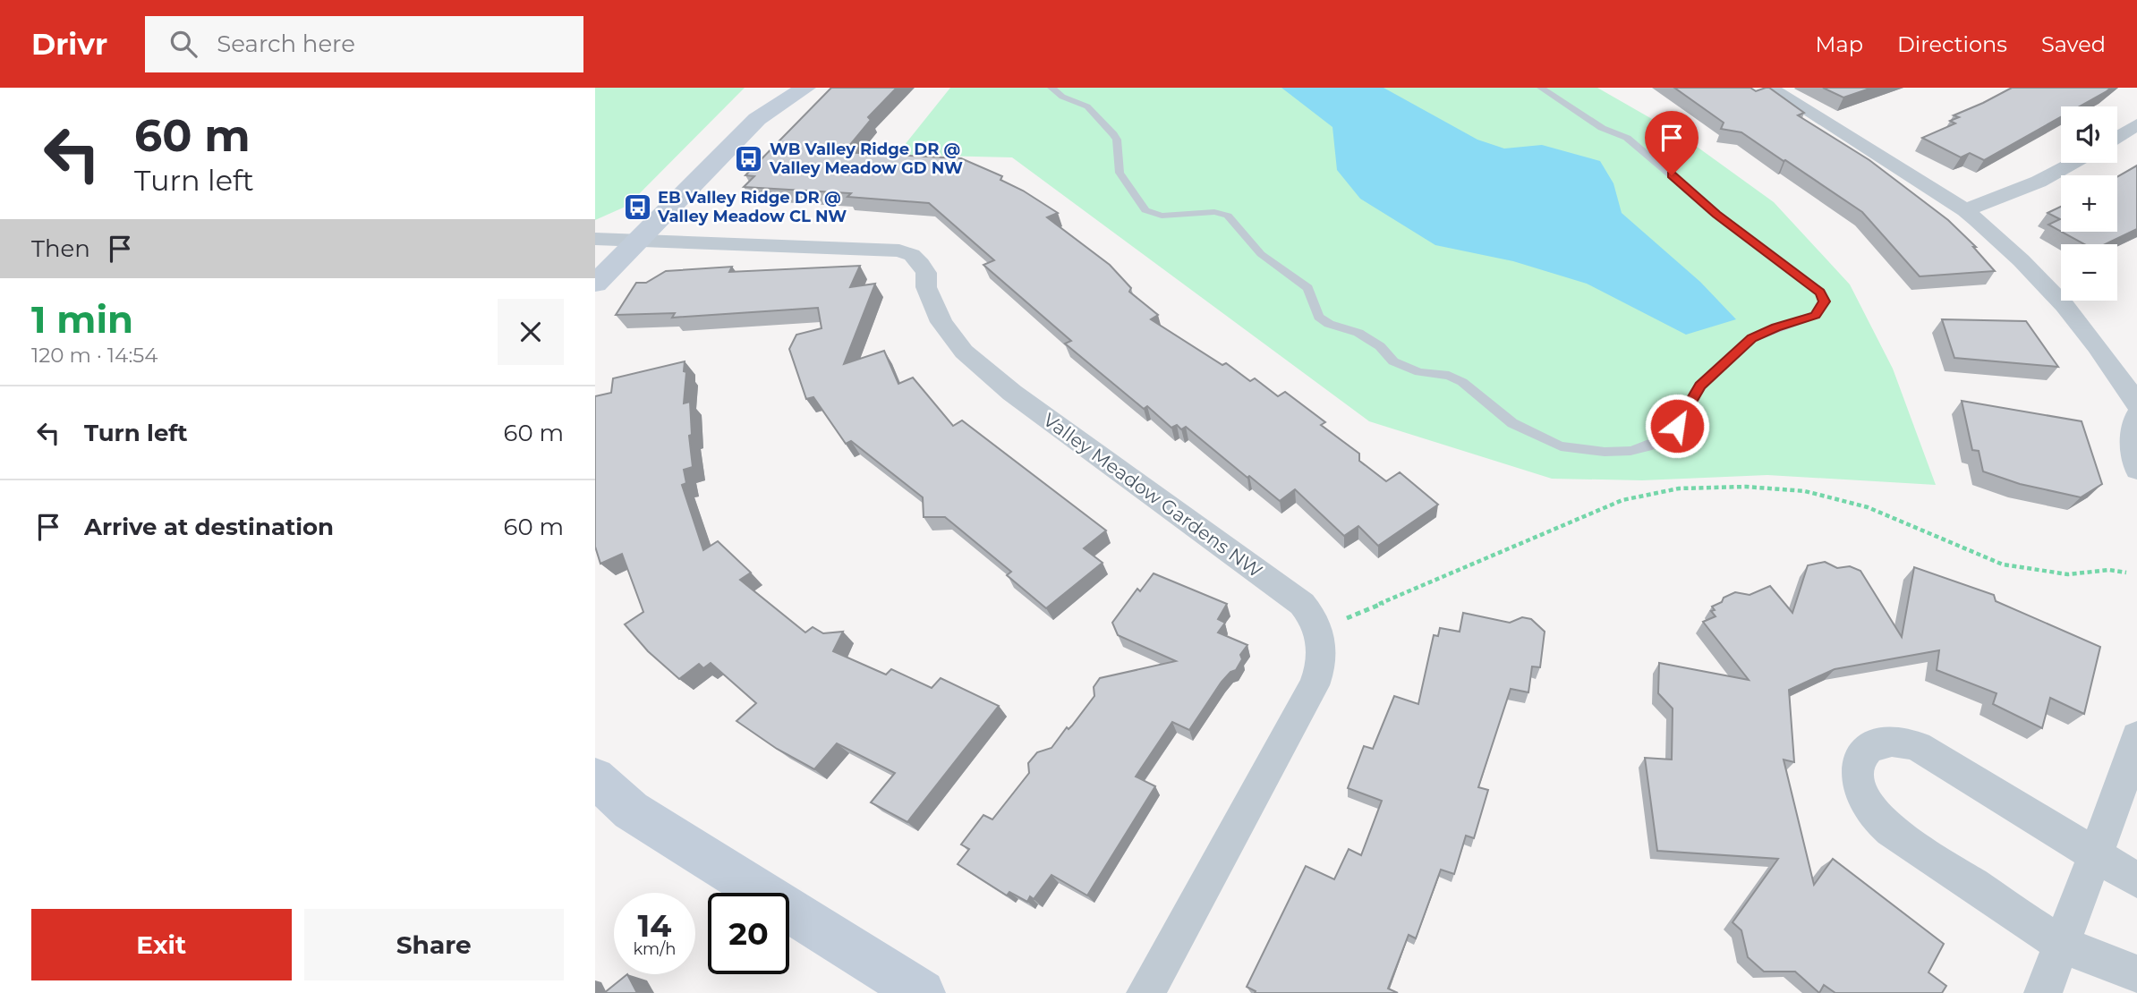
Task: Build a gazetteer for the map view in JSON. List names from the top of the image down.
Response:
{
  "streets": {
    "street": ["Valley Meadow Gardens NW"]
  },
  "places": {
    "bus stop": ["WB Valley Ridge DR @ Valley Meadow GD NW", "EB Valley Ridge DR @ Valley Meadow CL NW"]
  },
  "page": {
    "header": "Drivr",
    "search": "Search here",
    "nav": ["Map", "Directions", "Saved"],
    "turn": ["60 m", "Turn left"],
    "map_buttons": ["+", "−"],
    "then": "Then",
    "heading": ["1 min", "120 m · 14:54"],
    "list": [
      {
        "name": "Turn left",
        "value": "60 m"
      },
      {
        "name": "Arrive at destination",
        "value": "60 m"
      }
    ],
    "speed": "14 km/h",
    "limit": "20",
    "buttons": ["Exit", "Share"]
  }
}
